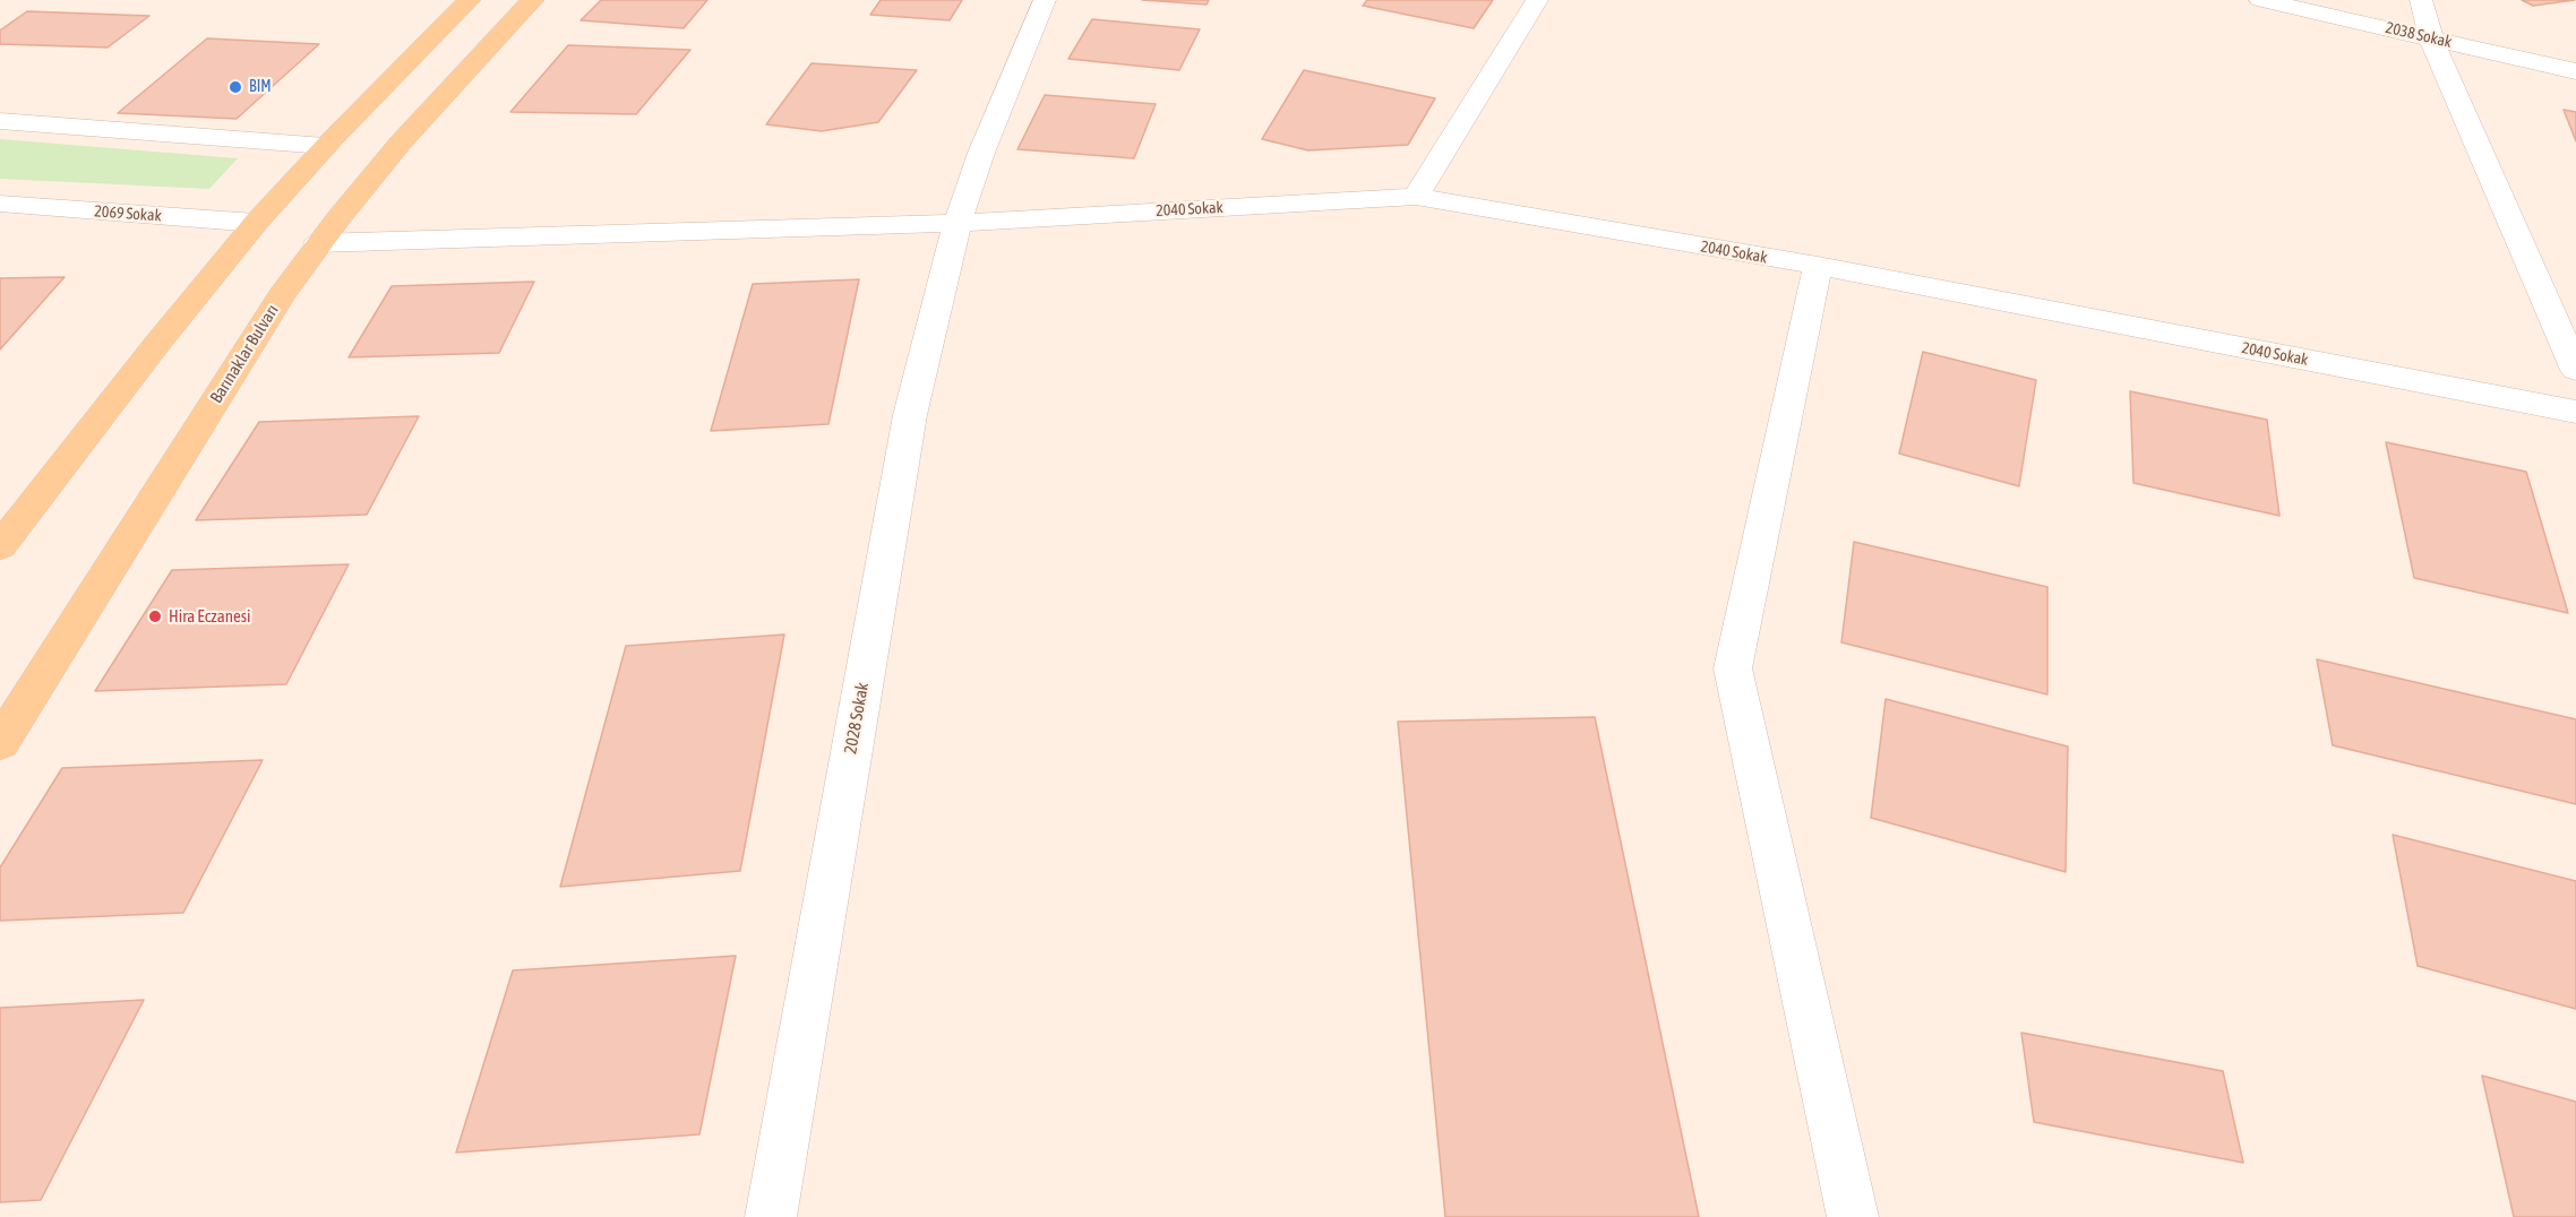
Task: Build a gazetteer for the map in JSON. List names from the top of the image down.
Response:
{
  "streets": {
    "main road": ["Barınaklar Bulvarı"],
    "street": [
      "2038 Sokak",
      "2040 Sokak",
      "2069 Sokak",
      "2028 Sokak"
    ]
  },
  "crossings": [
    ["2040 Sokak", "Barınaklar Bulvarı"],
    ["2040 Sokak", "2028 Sokak"]
  ],
  "places": ["BIM", "Hira Eczanesi"]
}
